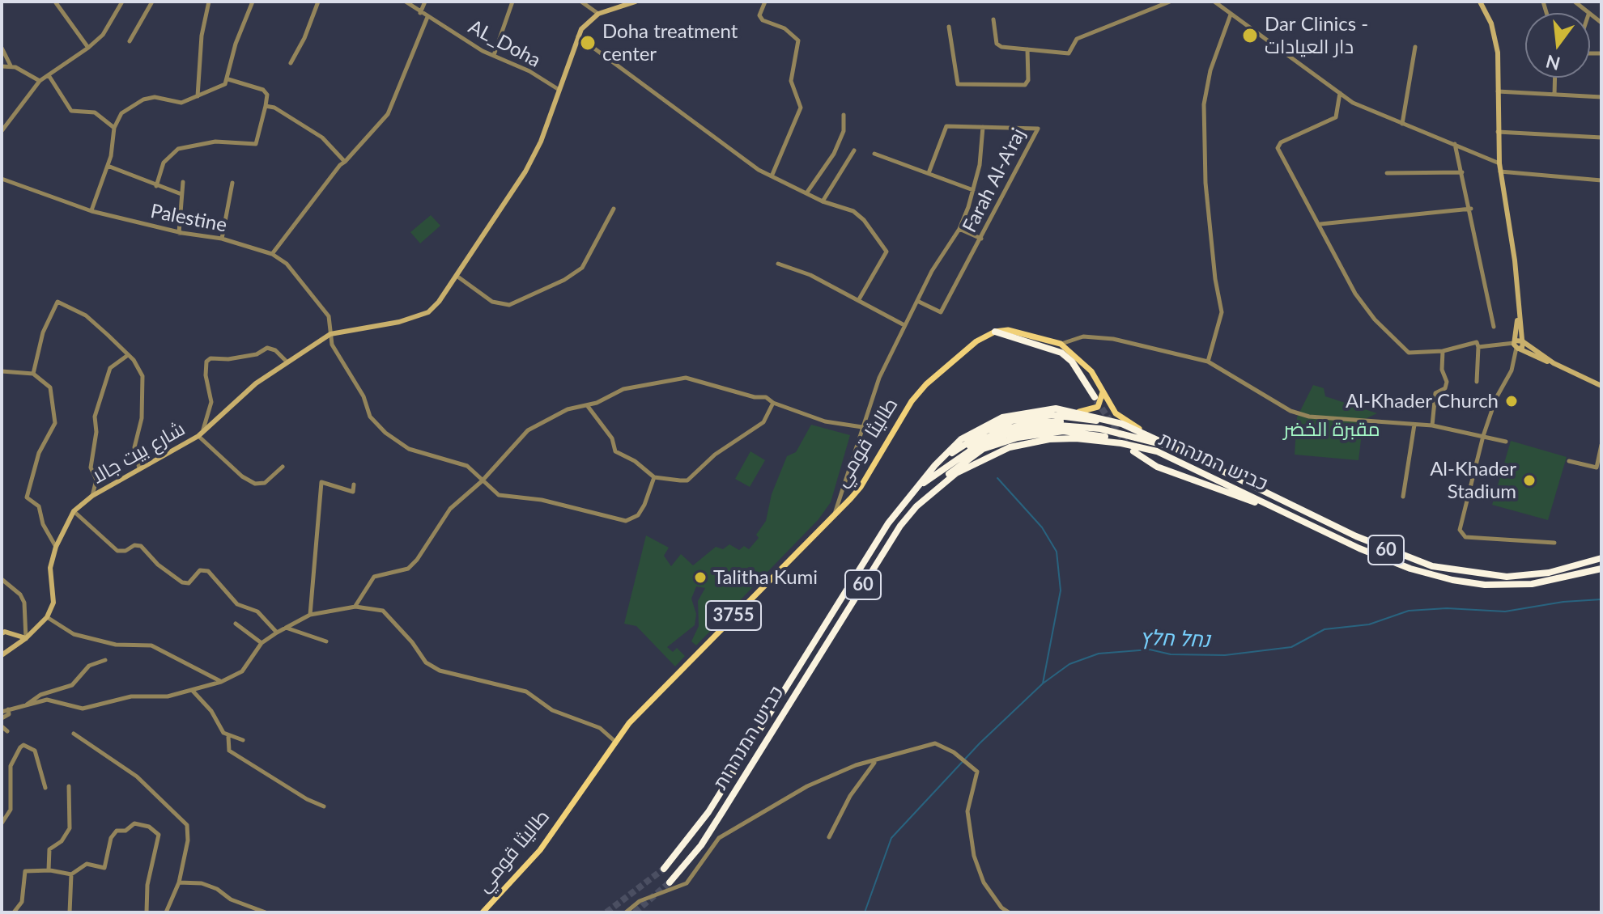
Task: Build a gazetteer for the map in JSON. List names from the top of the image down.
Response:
{
  "streets": {
    "highway": ["כביש המנהרות", "60"],
    "main road": ["طاليثا قومي", "3755"],
    "street": [
      "AL_Doha",
      "Farah Al-A'raj",
      "Palestine",
      "شارع بيت جالا"
    ]
  },
  "crossings": [
    ["Palestine", "شارع بيت جالا"],
    ["כביש המנהרות", "60"]
  ],
  "water": ["נחל חלץ"],
  "parks": ["مقبرة الخضر"],
  "places": [
    "Dar Clinics - دار العيادات",
    "Doha treatment center",
    "Al-Khader Church",
    "Al-Khader Stadium",
    "Talitha Kumi"
  ],
  "north": "bottom"
}
